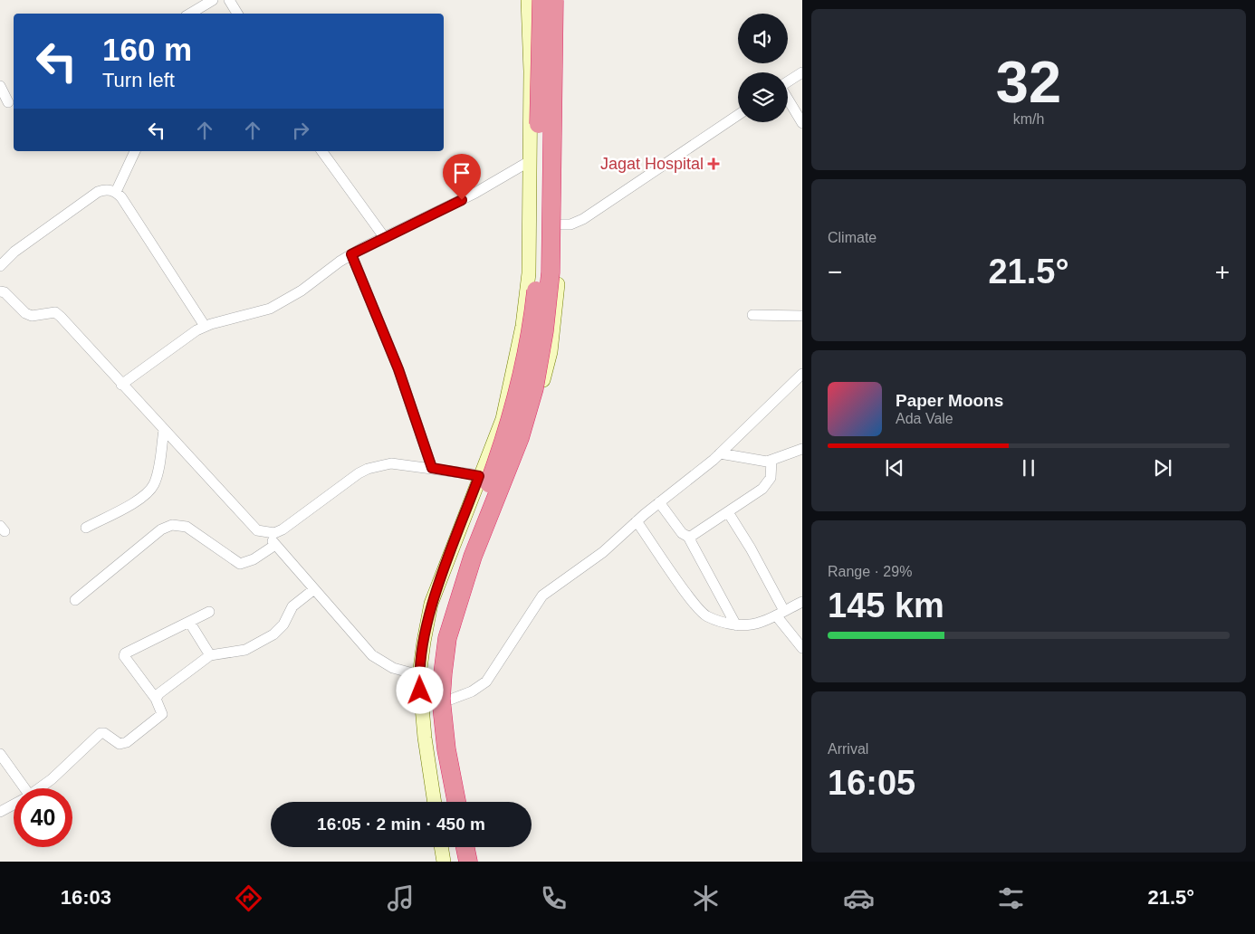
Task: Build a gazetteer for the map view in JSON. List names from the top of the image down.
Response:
{
  "places": {
    "health": ["Jagat Hospital"]
  },
  "page": {
    "tile": [
      ["32", "km/h"],
      "Climate",
      ["Range · 29%", "145 km"],
      ["Arrival", "16:05"]
    ],
    "turn": ["160 m", "Turn left"],
    "heat": ["−", "21.5°", "+"],
    "song": ["Paper Moons", "Ada Vale"],
    "limit": "40",
    "trip": "16:05 · 2 min · 450 m",
    "tabs": ["16:03", "21.5°"]
  }
}
